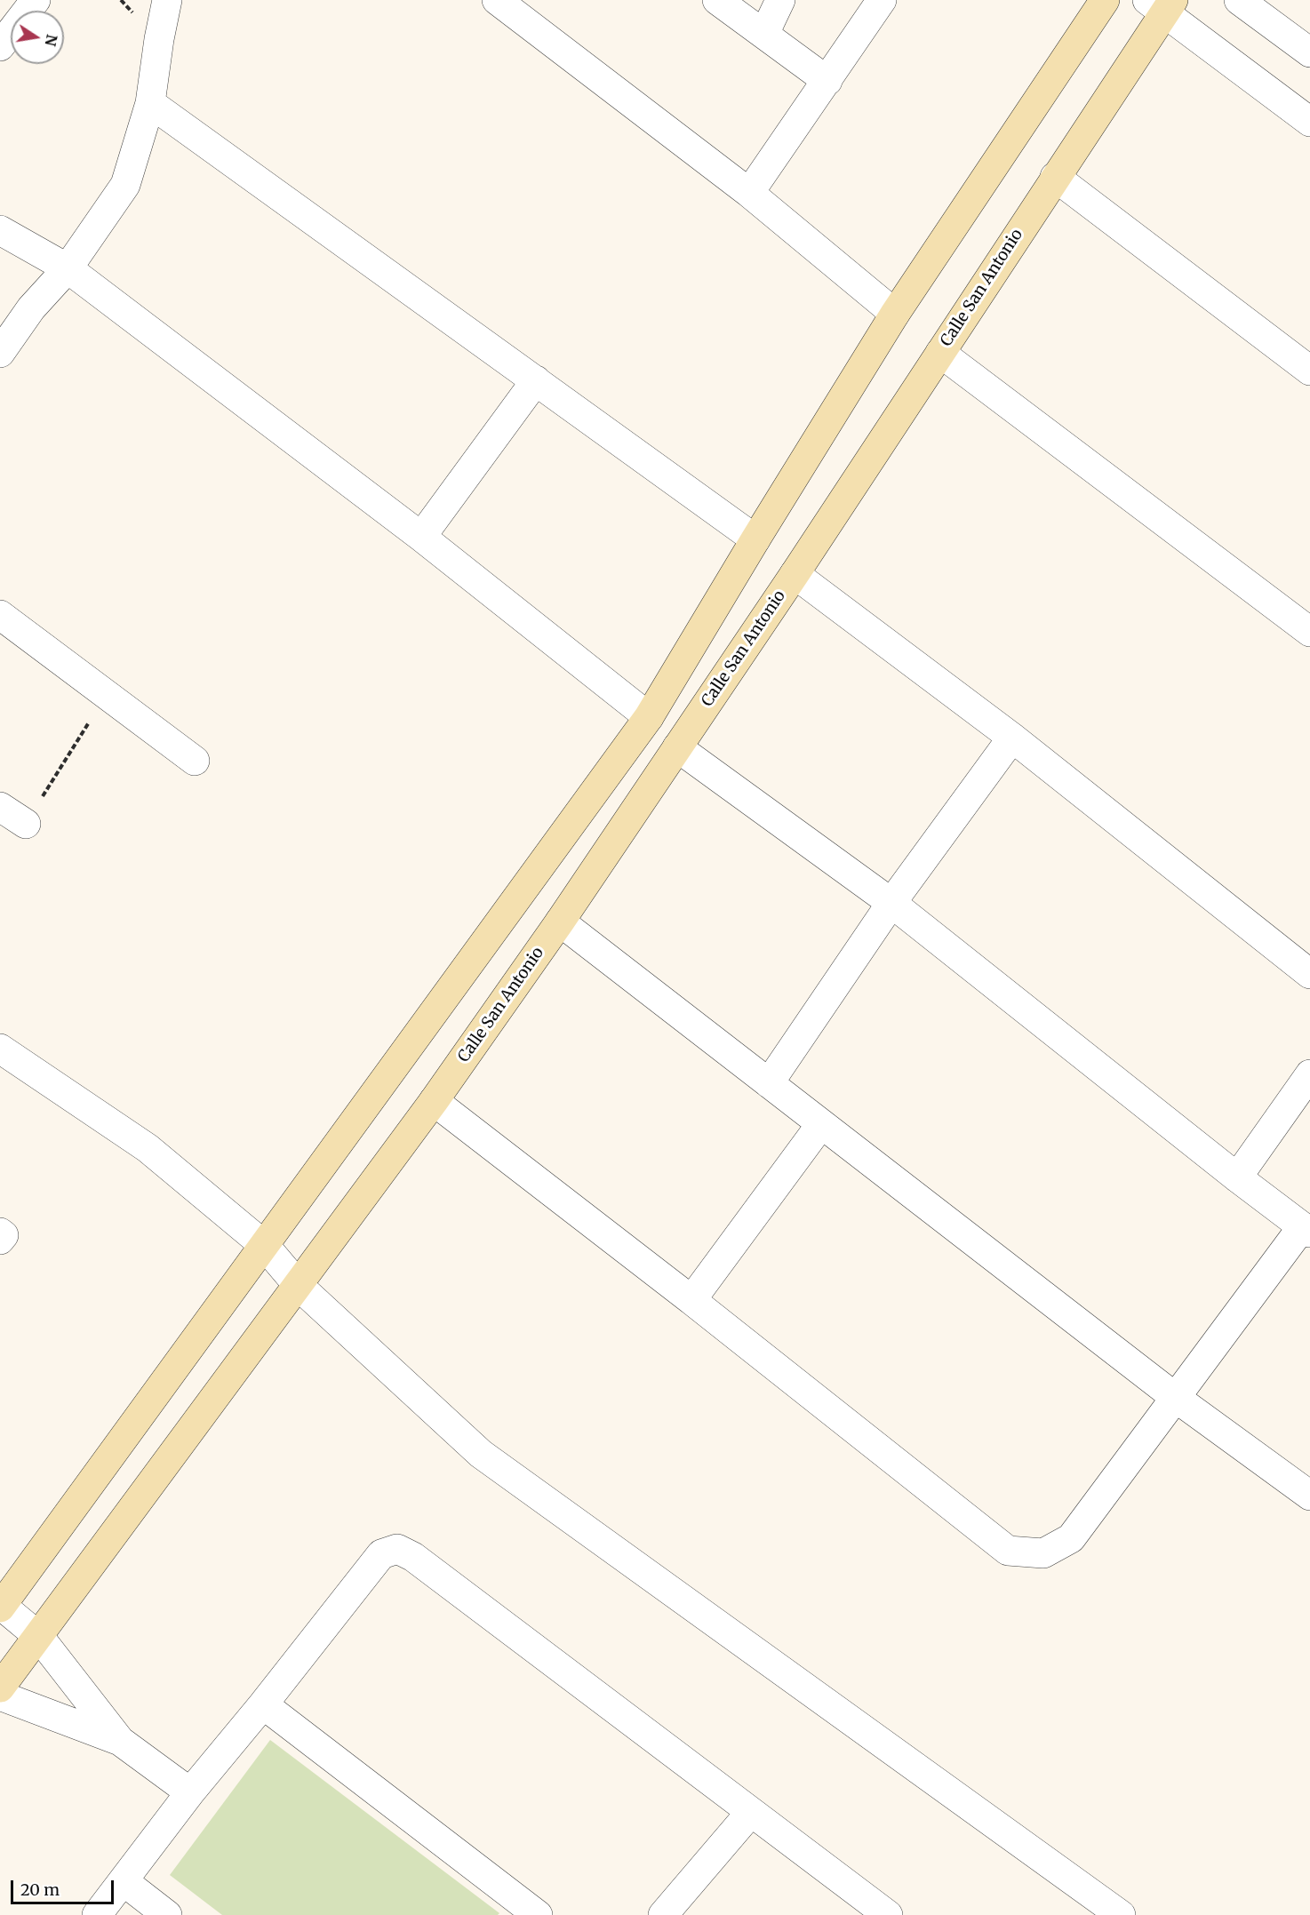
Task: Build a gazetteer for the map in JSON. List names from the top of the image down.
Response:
{
  "streets": {
    "street": ["Calle San Antonio"]
  },
  "scale_bar": "20 m",
  "north": "right"
}
